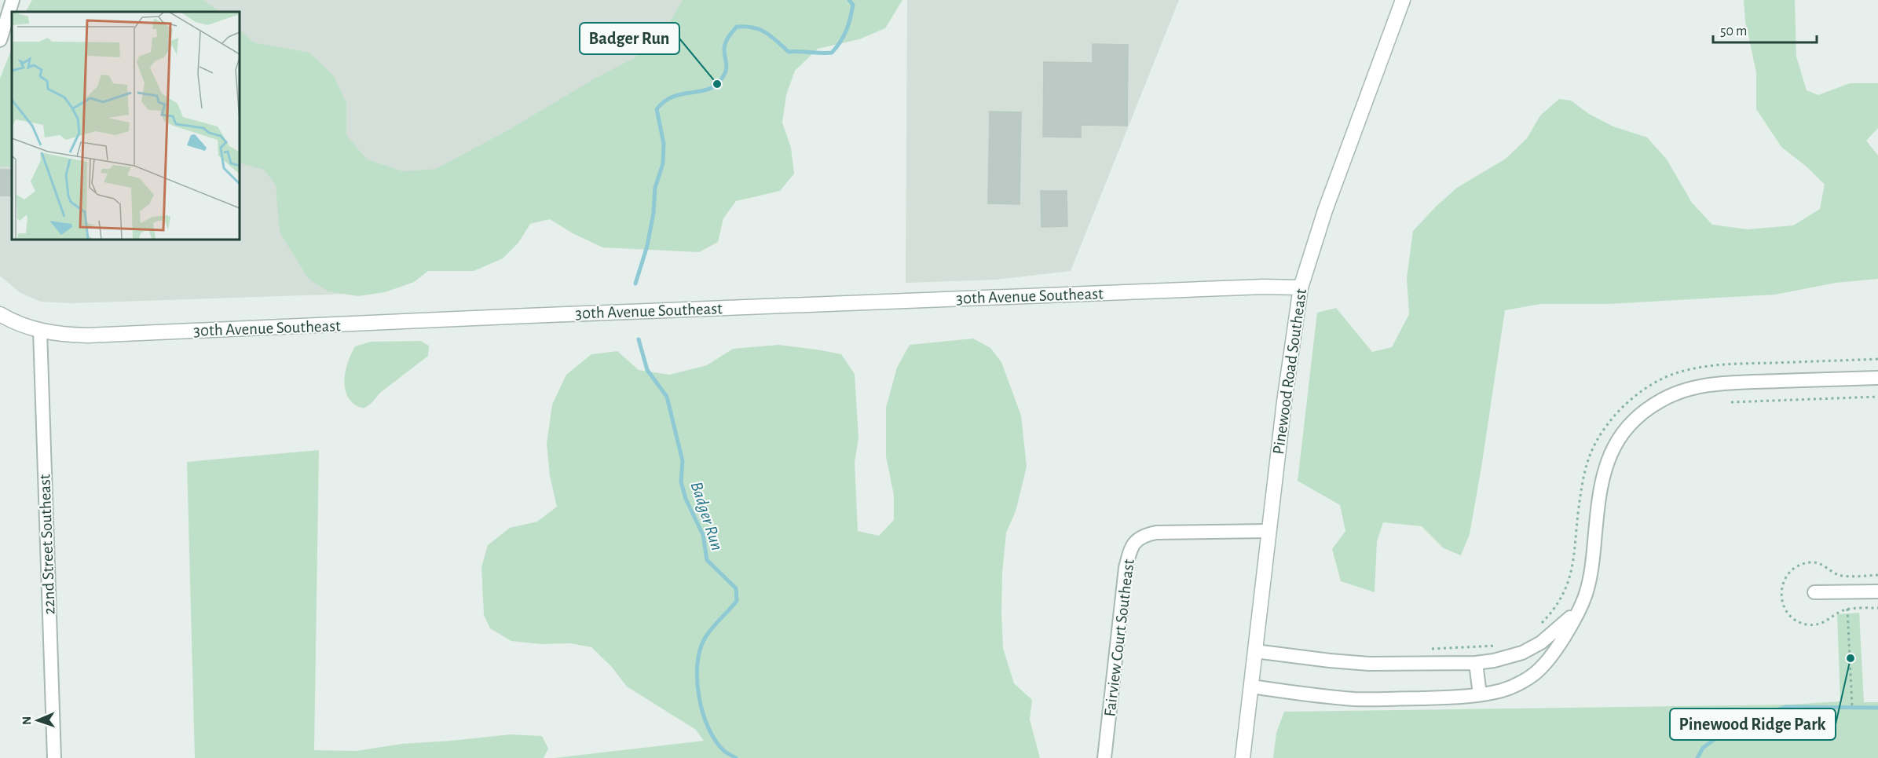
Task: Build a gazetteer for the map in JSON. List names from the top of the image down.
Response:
{
  "streets": {
    "street": [
      "30th Avenue Southeast",
      "Pinewood Road Southeast",
      "22nd Street Southeast",
      "Fairview Court Southeast"
    ]
  },
  "crossings": [
    ["30th Avenue Southeast", "Pinewood Road Southeast"],
    ["30th Avenue Southeast", "22nd Street Southeast"],
    ["Pinewood Road Southeast", "Fairview Court Southeast"]
  ],
  "water": ["Badger Run"],
  "places": ["Badger Run", "Pinewood Ridge Park"],
  "scale_bar": "50 m",
  "north": "left"
}
